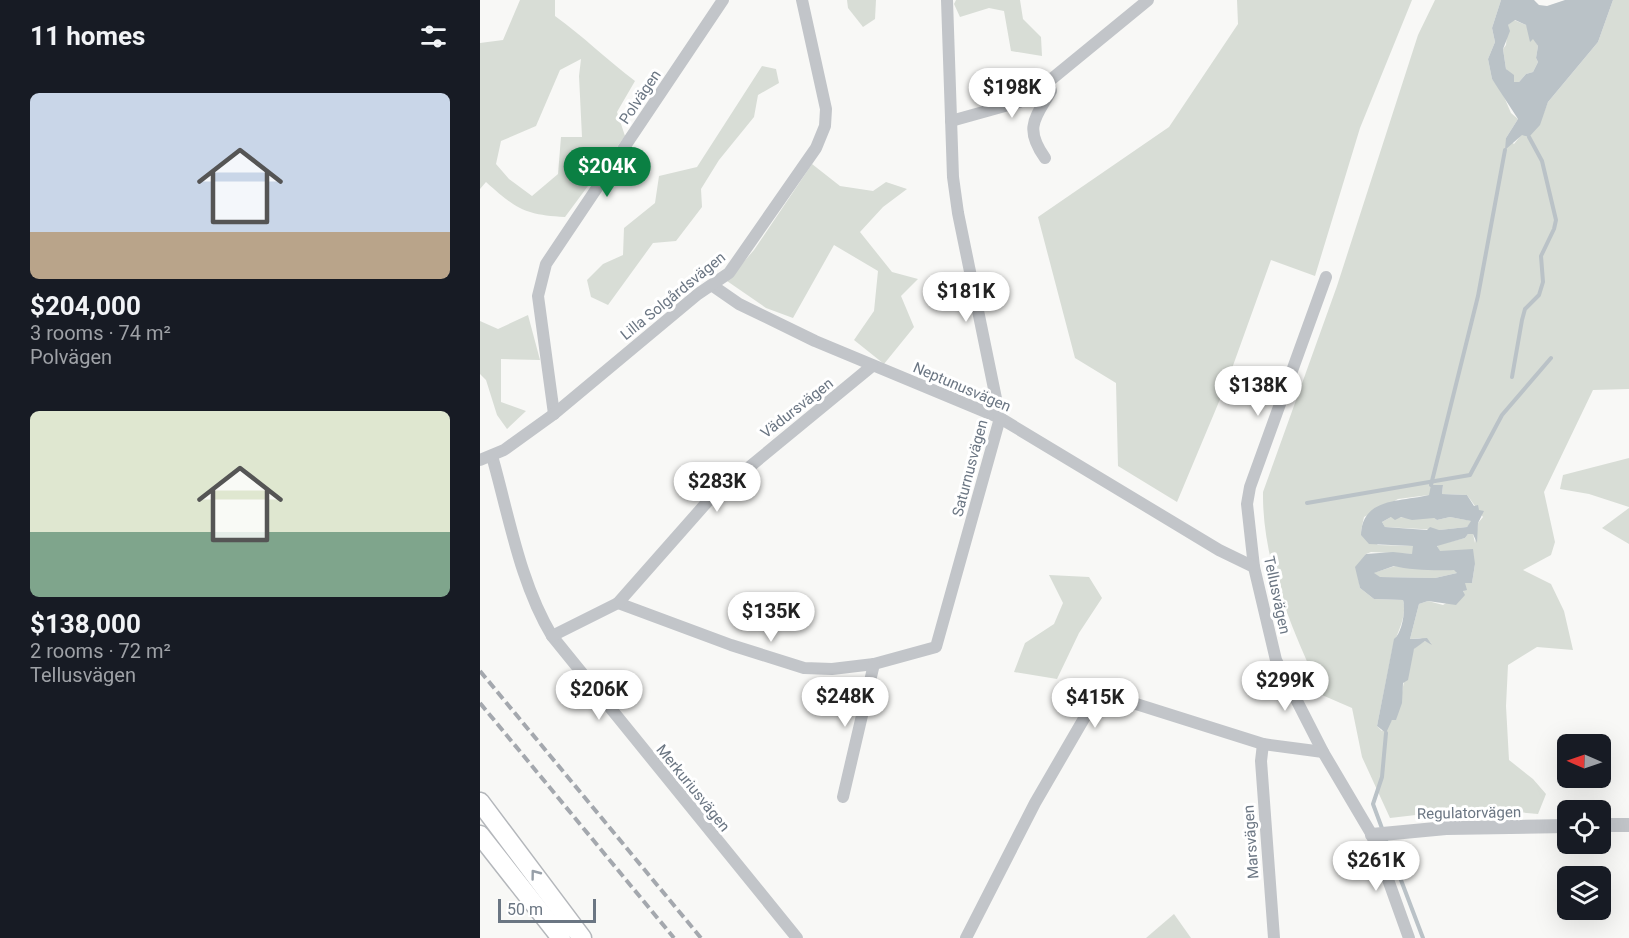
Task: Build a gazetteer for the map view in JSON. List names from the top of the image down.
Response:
{
  "streets": {
    "street": [
      "Polvägen",
      "Lilla Solgårdsvägen",
      "Neptunusvägen",
      "Vädursvägen",
      "Saturnusvägen",
      "Tellusvägen",
      "Merkuriusvägen",
      "Regulatorvägen",
      "Marsvägen"
    ]
  },
  "crossings": [
    ["Polvägen", "Lilla Solgårdsvägen"],
    ["Lilla Solgårdsvägen", "Neptunusvägen"],
    ["Lilla Solgårdsvägen", "Merkuriusvägen"],
    ["Neptunusvägen", "Vädursvägen"],
    ["Neptunusvägen", "Saturnusvägen"],
    ["Neptunusvägen", "Tellusvägen"],
    ["Vädursvägen", "Merkuriusvägen"],
    ["Tellusvägen", "Regulatorvägen"]
  ],
  "scale_bar": "50 m",
  "north": "left",
  "page": {
    "heading": "11 homes",
    "price": [
      "$198K",
      "$204K",
      "$181K",
      "$138K",
      "$283K",
      "$135K",
      "$299K",
      "$206K",
      "$248K",
      "$415K",
      "$261K"
    ],
    "list": [
      {
        "name": "$204,000",
        "note": "3 rooms · 74 m² · Polvägen"
      },
      {
        "name": "$138,000",
        "note": "2 rooms · 72 m² · Tellusvägen"
      }
    ],
    "scale": "50 m"
  }
}
